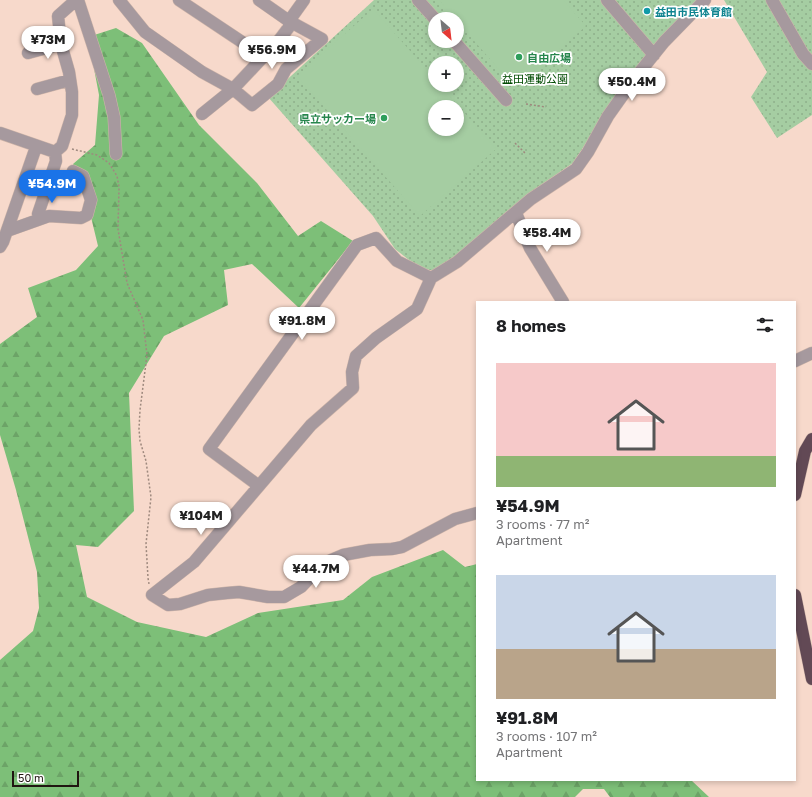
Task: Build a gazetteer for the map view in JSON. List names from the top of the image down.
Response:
{
  "parks": ["益田運動公園"],
  "places": ["益田市民体育館", "自由広場", "県立サッカー場"],
  "scale_bar": "50 m",
  "north": "bottom right",
  "page": {
    "map_buttons": ["+", "−"],
    "price": [
      "¥73M",
      "¥56.9M",
      "¥50.4M",
      "¥54.9M",
      "¥58.4M",
      "¥91.8M",
      "¥104M",
      "¥44.7M"
    ],
    "heading": "8 homes",
    "list": [
      {
        "name": "¥54.9M",
        "note": "3 rooms · 77 m² · Apartment"
      },
      {
        "name": "¥91.8M",
        "note": "3 rooms · 107 m² · Apartment"
      }
    ],
    "scale": "50 m"
  }
}
